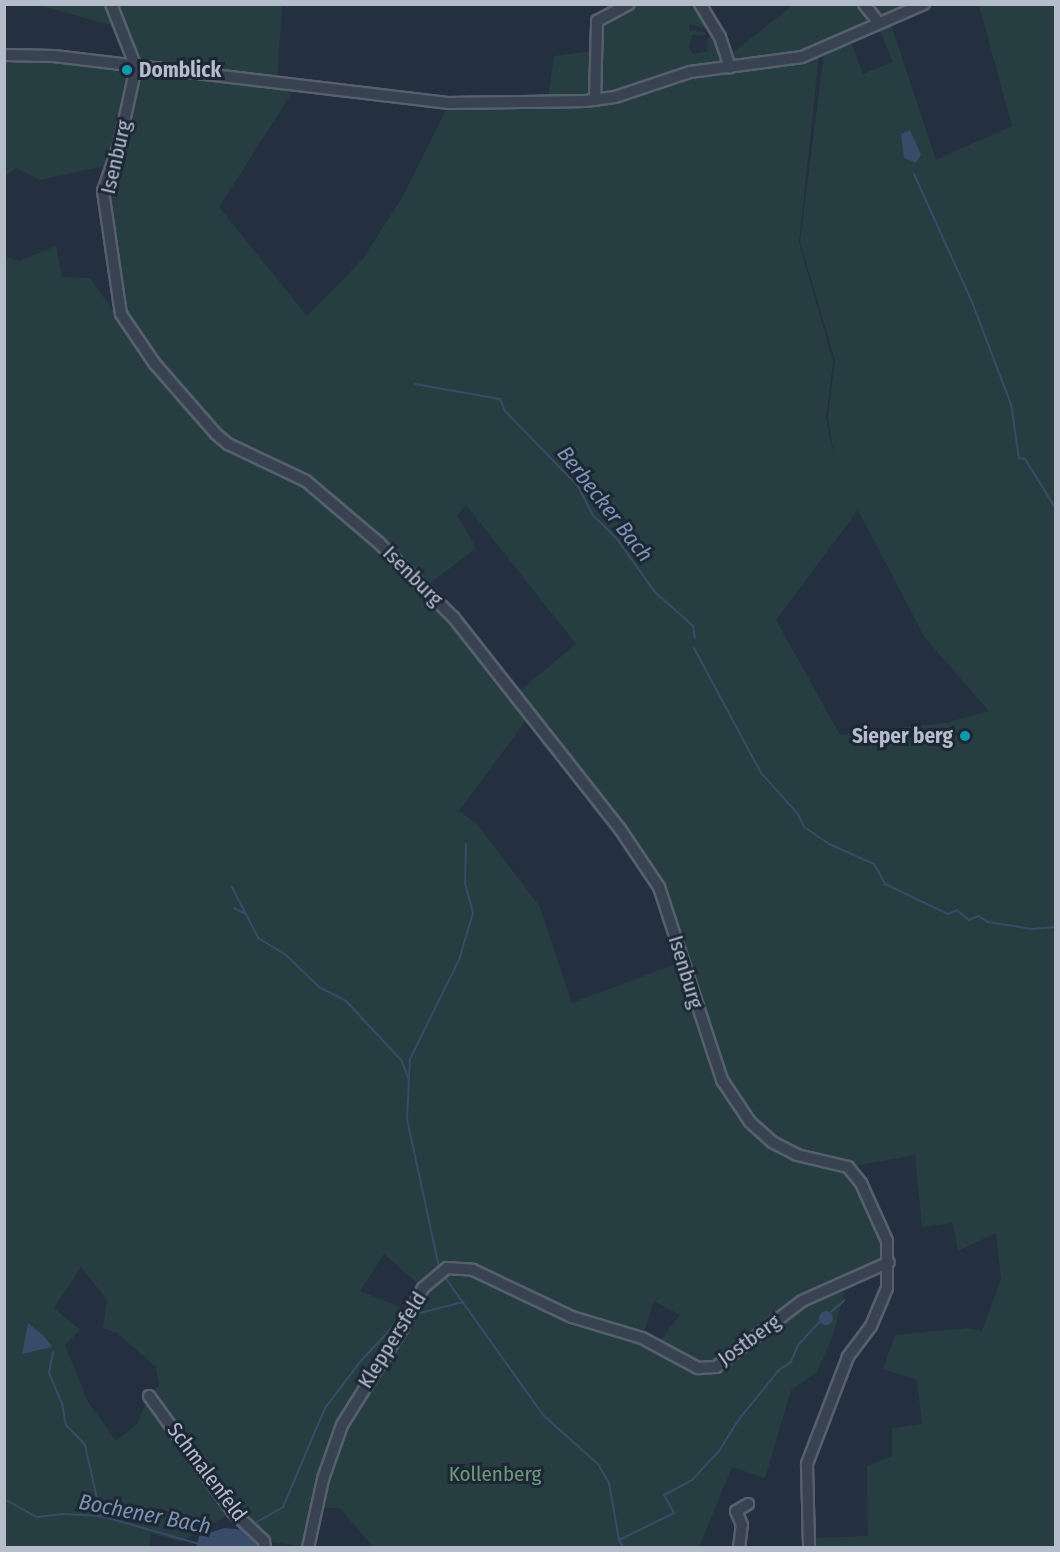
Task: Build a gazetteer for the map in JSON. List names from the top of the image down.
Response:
{
  "streets": {
    "street": [
      "Isenburg",
      "Kleppersfeld",
      "Jostberg",
      "Schmalenfeld"
    ]
  },
  "crossings": [
    ["Isenburg", "Jostberg"],
    ["Kleppersfeld", "Jostberg"]
  ],
  "water": ["Berbecker Bach", "Bochener Bach"],
  "parks": ["Kollenberg"],
  "places": ["Domblick", "Sieper berg"]
}
